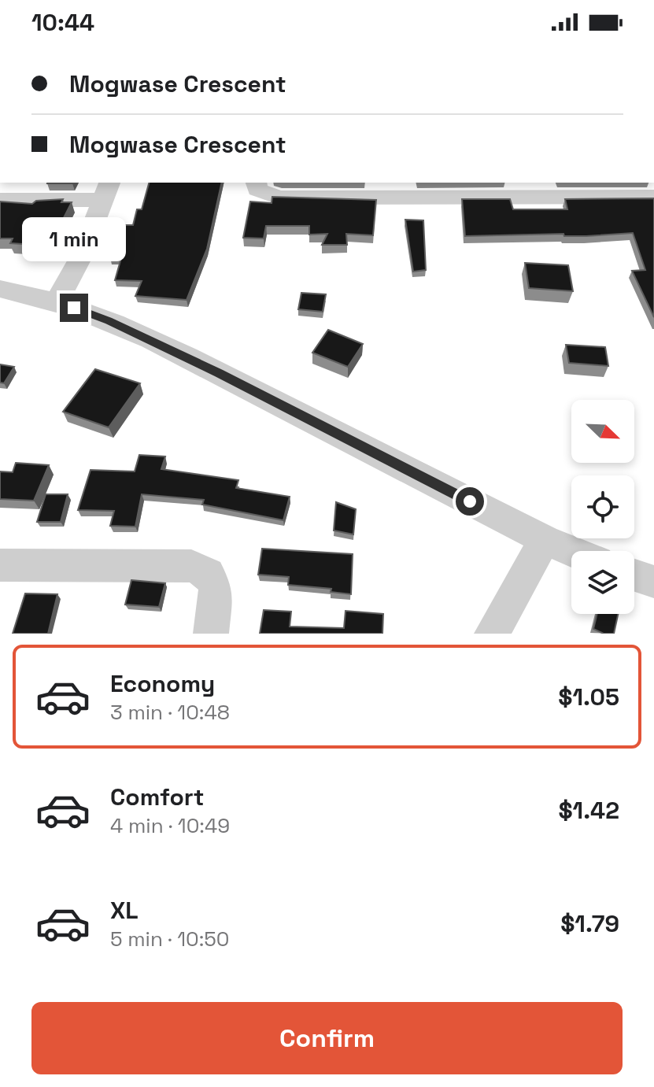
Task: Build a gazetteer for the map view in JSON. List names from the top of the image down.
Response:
{
  "north": "bottom right",
  "page": {
    "status": "10:44",
    "banner": ["Mogwase Crescent", "Mogwase Crescent"],
    "bubble": "1 min",
    "list": [
      {
        "name": "Economy",
        "note": "3 min · 10:48",
        "value": "$1.05"
      },
      {
        "name": "Comfort",
        "note": "4 min · 10:49",
        "value": "$1.42"
      },
      {
        "name": "XL",
        "note": "5 min · 10:50",
        "value": "$1.79"
      }
    ],
    "buttons": "Confirm"
  }
}
